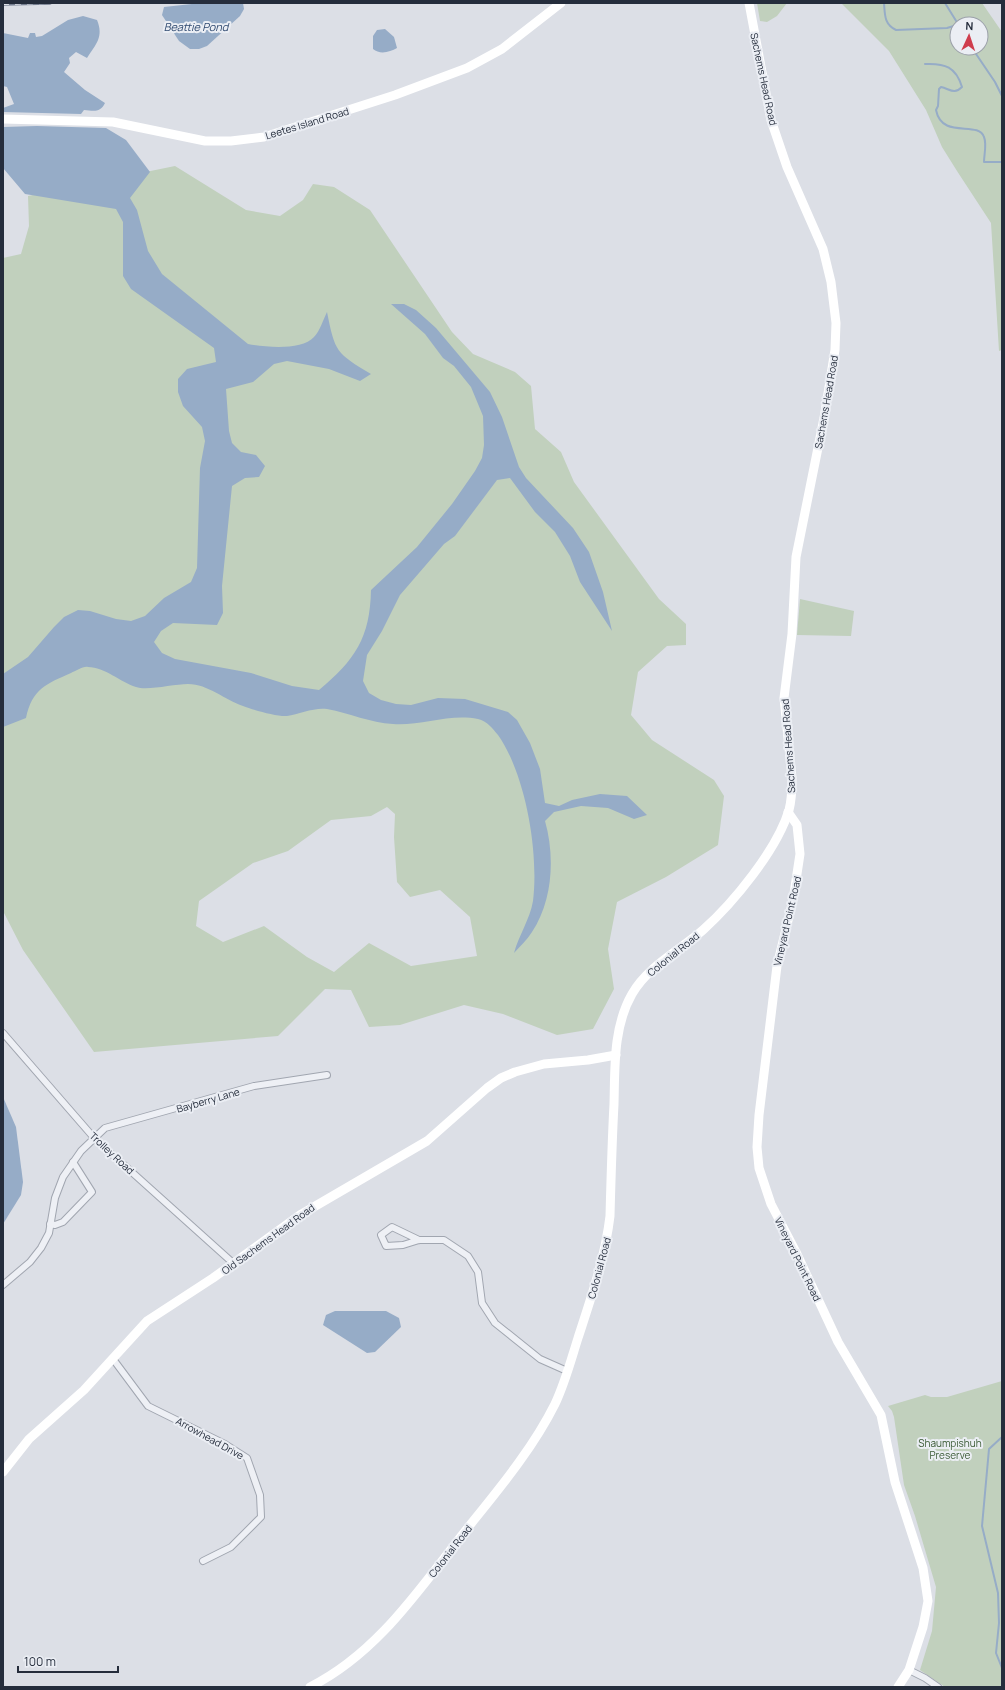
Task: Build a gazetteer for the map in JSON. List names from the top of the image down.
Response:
{
  "streets": {
    "street": [
      "Sachems Head Road",
      "Leetes Island Road",
      "Vineyard Point Road",
      "Colonial Road",
      "Bayberry Lane",
      "Trolley Road",
      "Old Sachems Head Road",
      "Arrowhead Drive"
    ]
  },
  "crossings": [
    ["Sachems Head Road", "Vineyard Point Road"],
    ["Sachems Head Road", "Colonial Road"],
    ["Vineyard Point Road", "Colonial Road"],
    ["Colonial Road", "Old Sachems Head Road"],
    ["Bayberry Lane", "Trolley Road"],
    ["Trolley Road", "Old Sachems Head Road"],
    ["Old Sachems Head Road", "Arrowhead Drive"]
  ],
  "water": ["Beattie Pond"],
  "parks": ["Shaumpishuh Preserve"],
  "scale_bar": "100 m",
  "north": "top"
}
